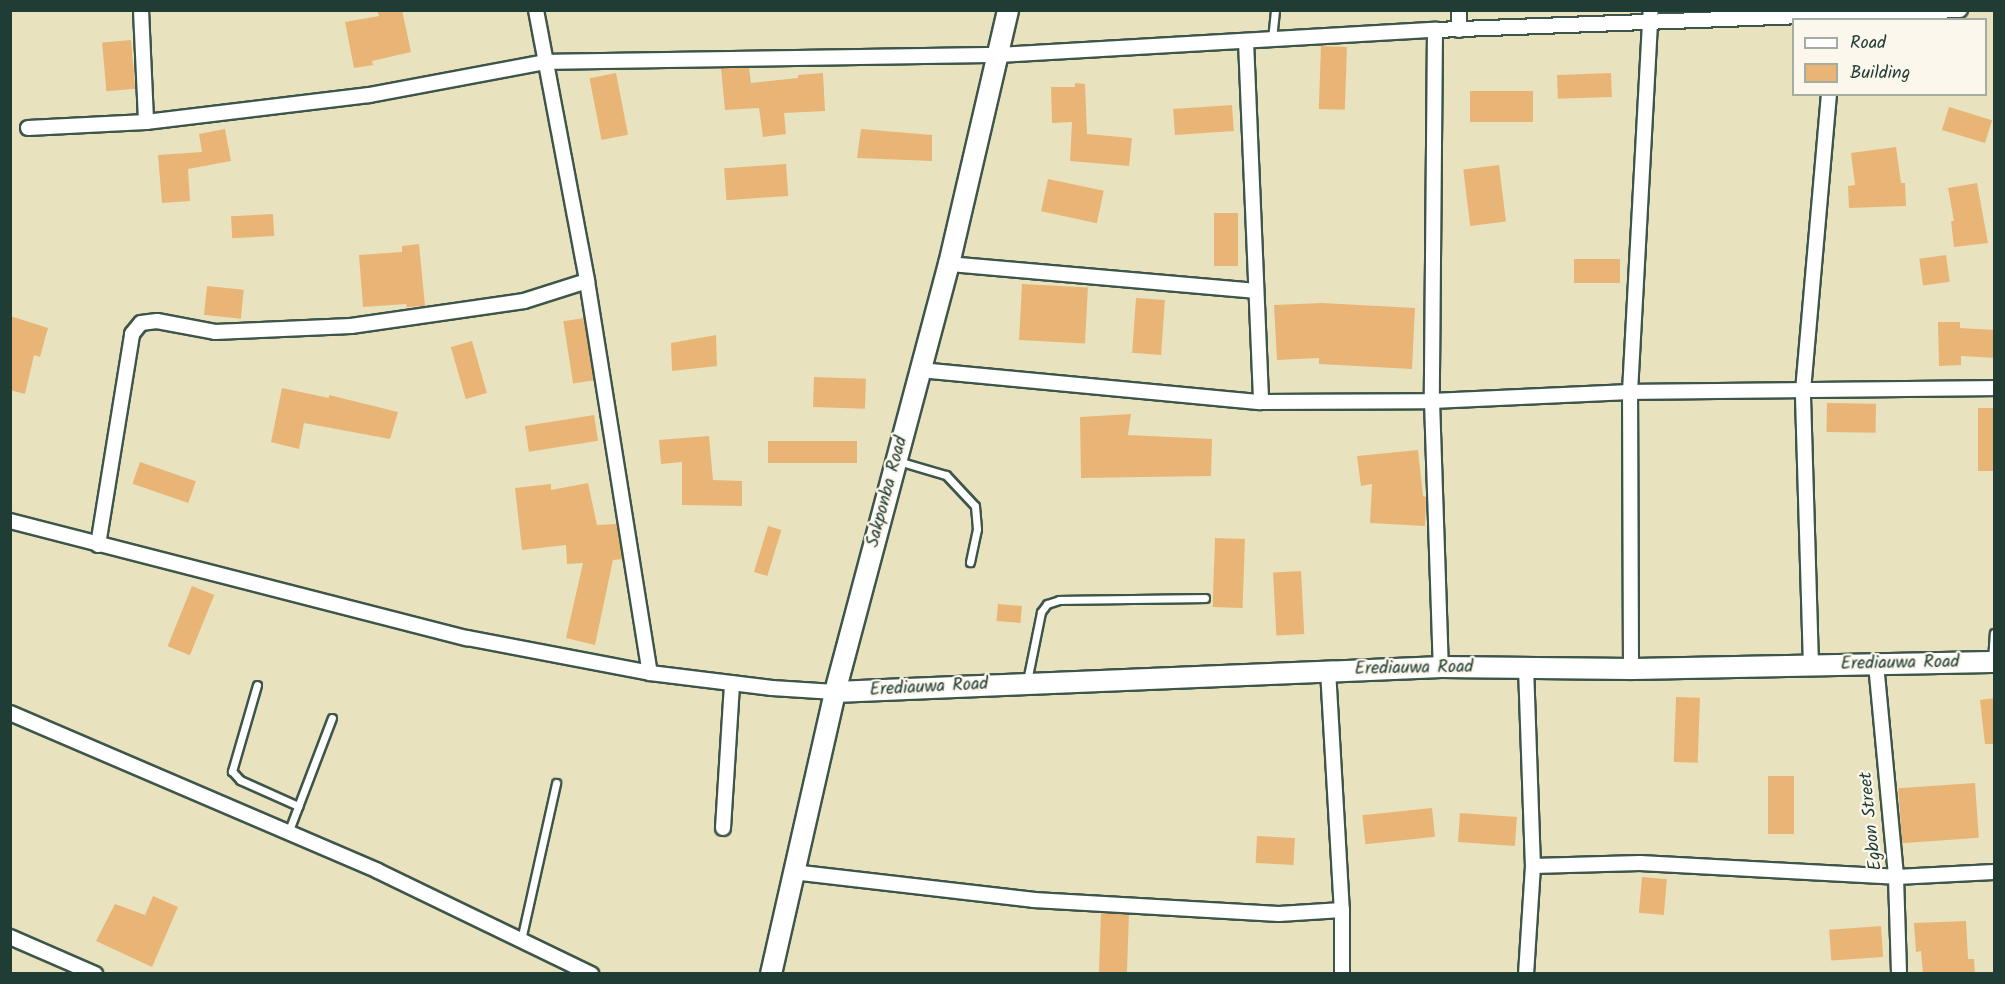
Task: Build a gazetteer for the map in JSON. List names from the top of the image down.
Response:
{
  "streets": {
    "street": ["Sakponba Road", "Erediauwa Road", "Egbon Street"]
  },
  "crossings": [
    ["Sakponba Road", "Erediauwa Road"],
    ["Erediauwa Road", "Egbon Street"]
  ],
  "legend": ["Road", "Building"]
}
